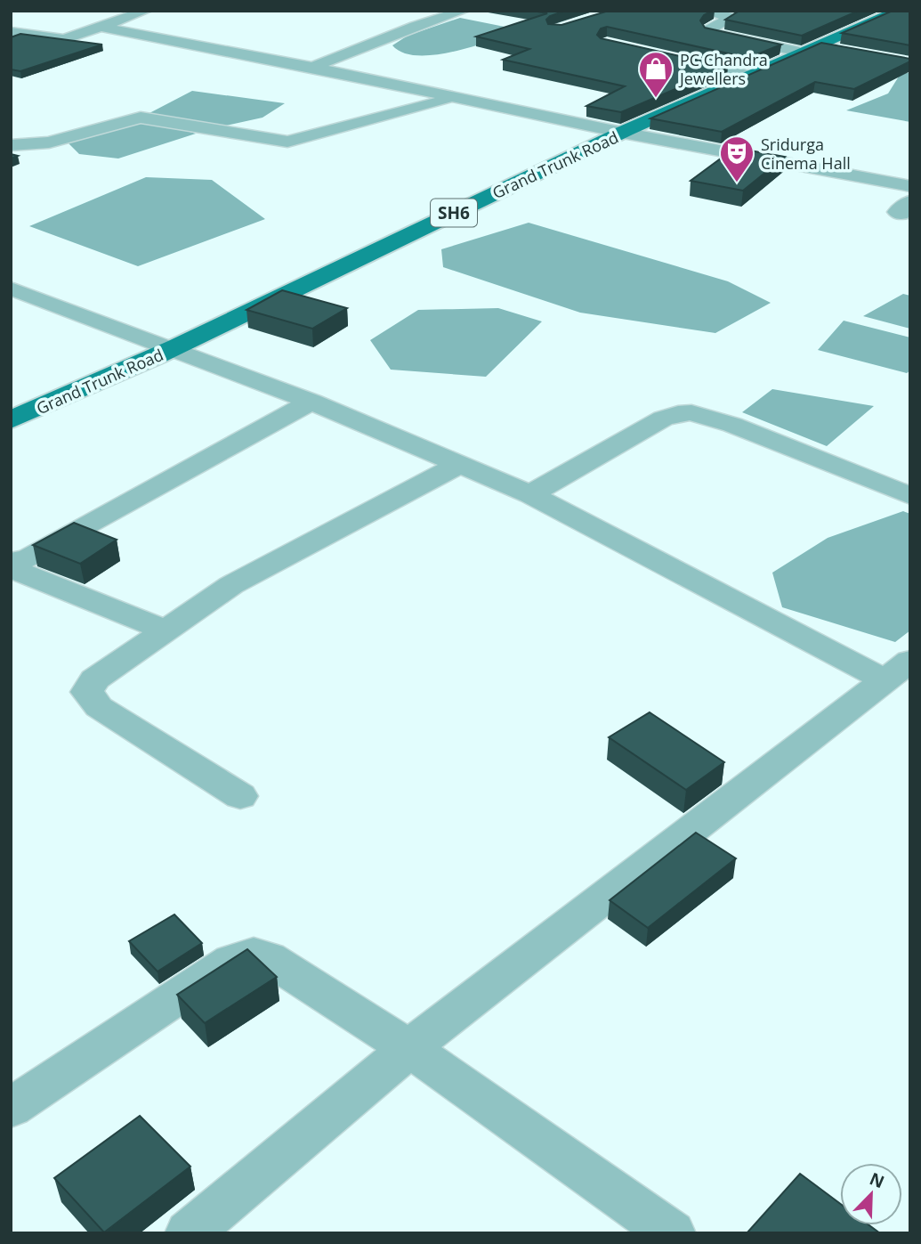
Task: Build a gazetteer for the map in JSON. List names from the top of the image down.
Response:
{
  "streets": {
    "main road": ["Grand Trunk Road", "SH6"]
  },
  "places": {
    "shop": ["PC Chandra Jewellers"],
    "theatre": ["Sridurga Cinema Hall"]
  },
  "north": "top right"
}
